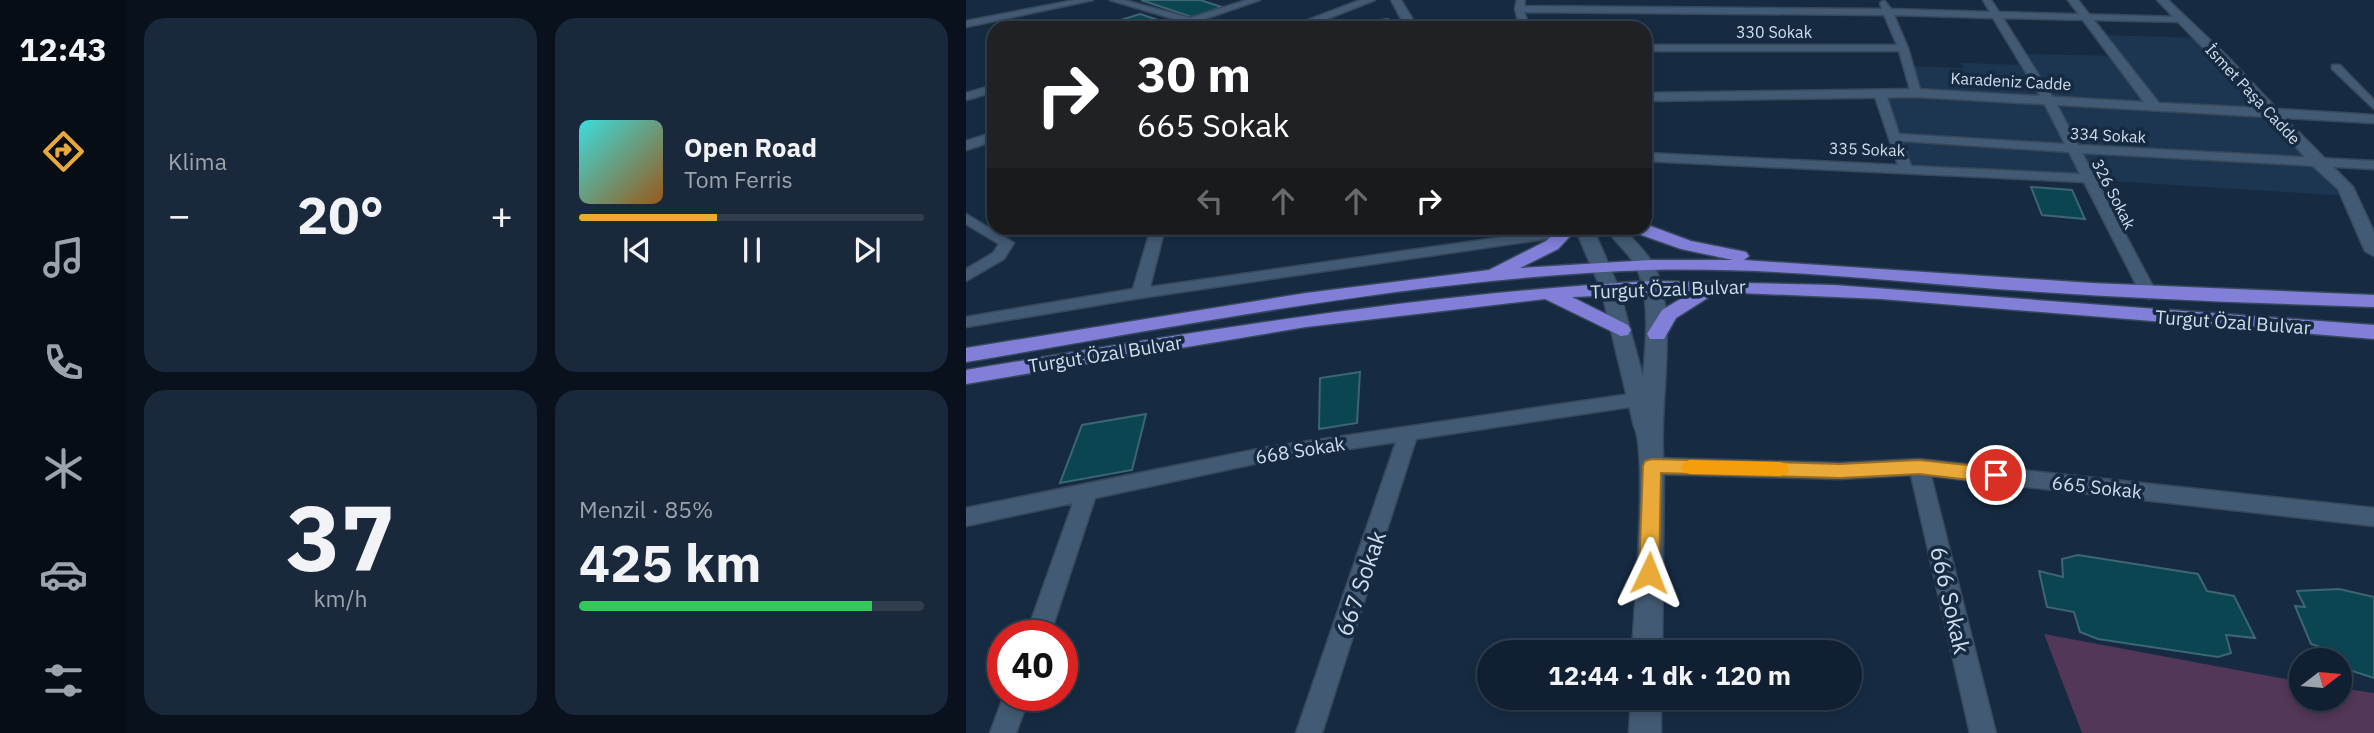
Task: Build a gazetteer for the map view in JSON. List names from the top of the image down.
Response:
{
  "streets": {
    "highway": ["Turgut Özal Bulvar"],
    "street": [
      "330 Sokak",
      "Karadeniz Cadde",
      "İsmet Paşa Cadde",
      "334 Sokak",
      "335 Sokak",
      "326 Sokak",
      "668 Sokak",
      "665 Sokak",
      "667 Sokak",
      "666 Sokak"
    ]
  },
  "crossings": [
    ["Karadeniz Cadde", "İsmet Paşa Cadde"],
    ["Karadeniz Cadde", "326 Sokak"],
    ["İsmet Paşa Cadde", "334 Sokak"],
    ["334 Sokak", "326 Sokak"],
    ["335 Sokak", "326 Sokak"],
    ["326 Sokak", "Turgut Özal Bulvar"],
    ["668 Sokak", "667 Sokak"],
    ["665 Sokak", "666 Sokak"]
  ],
  "north": "right",
  "page": {
    "tabs": "12:43",
    "tile": [
      "Klima",
      ["37", "km/h"],
      ["Menzil · 85%", "425 km"]
    ],
    "turn": ["30 m", "665 Sokak"],
    "song": ["Open Road", "Tom Ferris"],
    "heat": ["−", "20°", "+"],
    "limit": "40",
    "trip": "12:44 · 1 dk · 120 m"
  }
}
